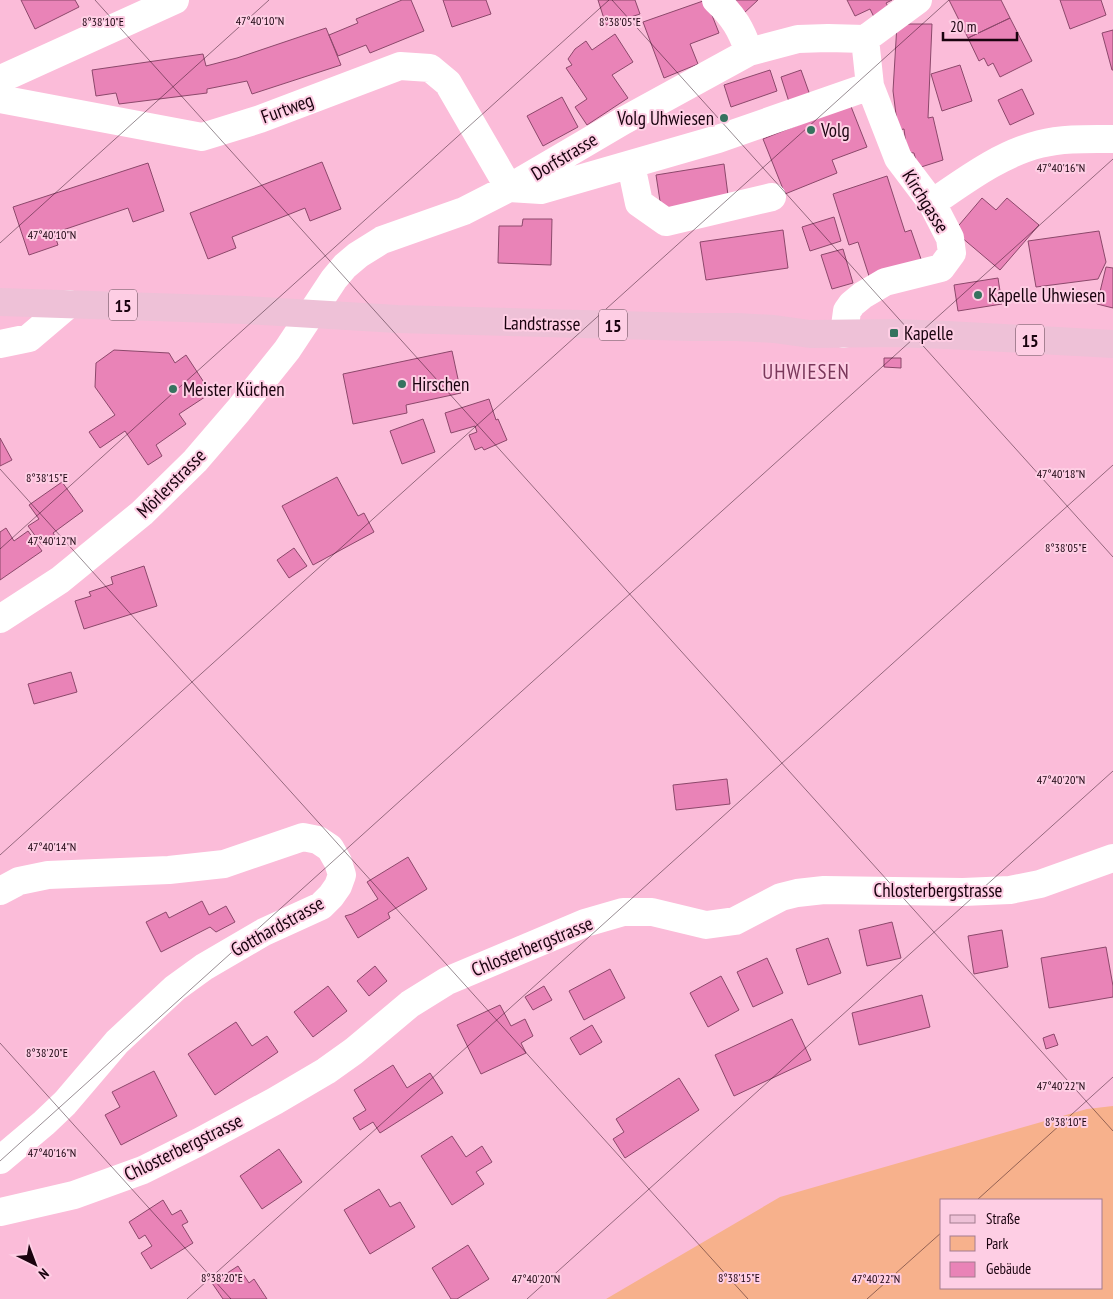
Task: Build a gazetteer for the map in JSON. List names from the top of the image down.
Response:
{
  "streets": {
    "main road": ["15", "Landstrasse"],
    "street": [
      "Furtweg",
      "Dorfstrasse",
      "Kirchgasse",
      "Mörlerstrasse",
      "Chlosterbergstrasse",
      "Gotthardstrasse"
    ]
  },
  "crossings": [
    ["Furtweg", "Dorfstrasse"],
    ["Dorfstrasse", "Kirchgasse"],
    ["Dorfstrasse", "Landstrasse"],
    ["Dorfstrasse", "Mörlerstrasse"],
    ["Kirchgasse", "Landstrasse"],
    ["Landstrasse", "Mörlerstrasse"]
  ],
  "districts": ["UHWIESEN"],
  "places": {
    "other": [
      "Volg Uhwiesen",
      "Volg",
      "Kapelle Uhwiesen",
      "Hirschen",
      "Meister Küchen"
    ],
    "transit": ["Kapelle"]
  },
  "legend": ["Straße", "Park", "Gebäude"],
  "scale_bar": "20 m",
  "north": "bottom right",
  "coordinates": [
    "47°40'10\"N",
    "8°38'10\"E",
    "8°38'05\"E",
    "47°40'16\"N",
    "47°40'18\"N",
    "8°38'15\"E",
    "47°40'12\"N",
    "47°40'20\"N",
    "47°40'14\"N",
    "8°38'20\"E",
    "47°40'22\"N"
  ]
}
